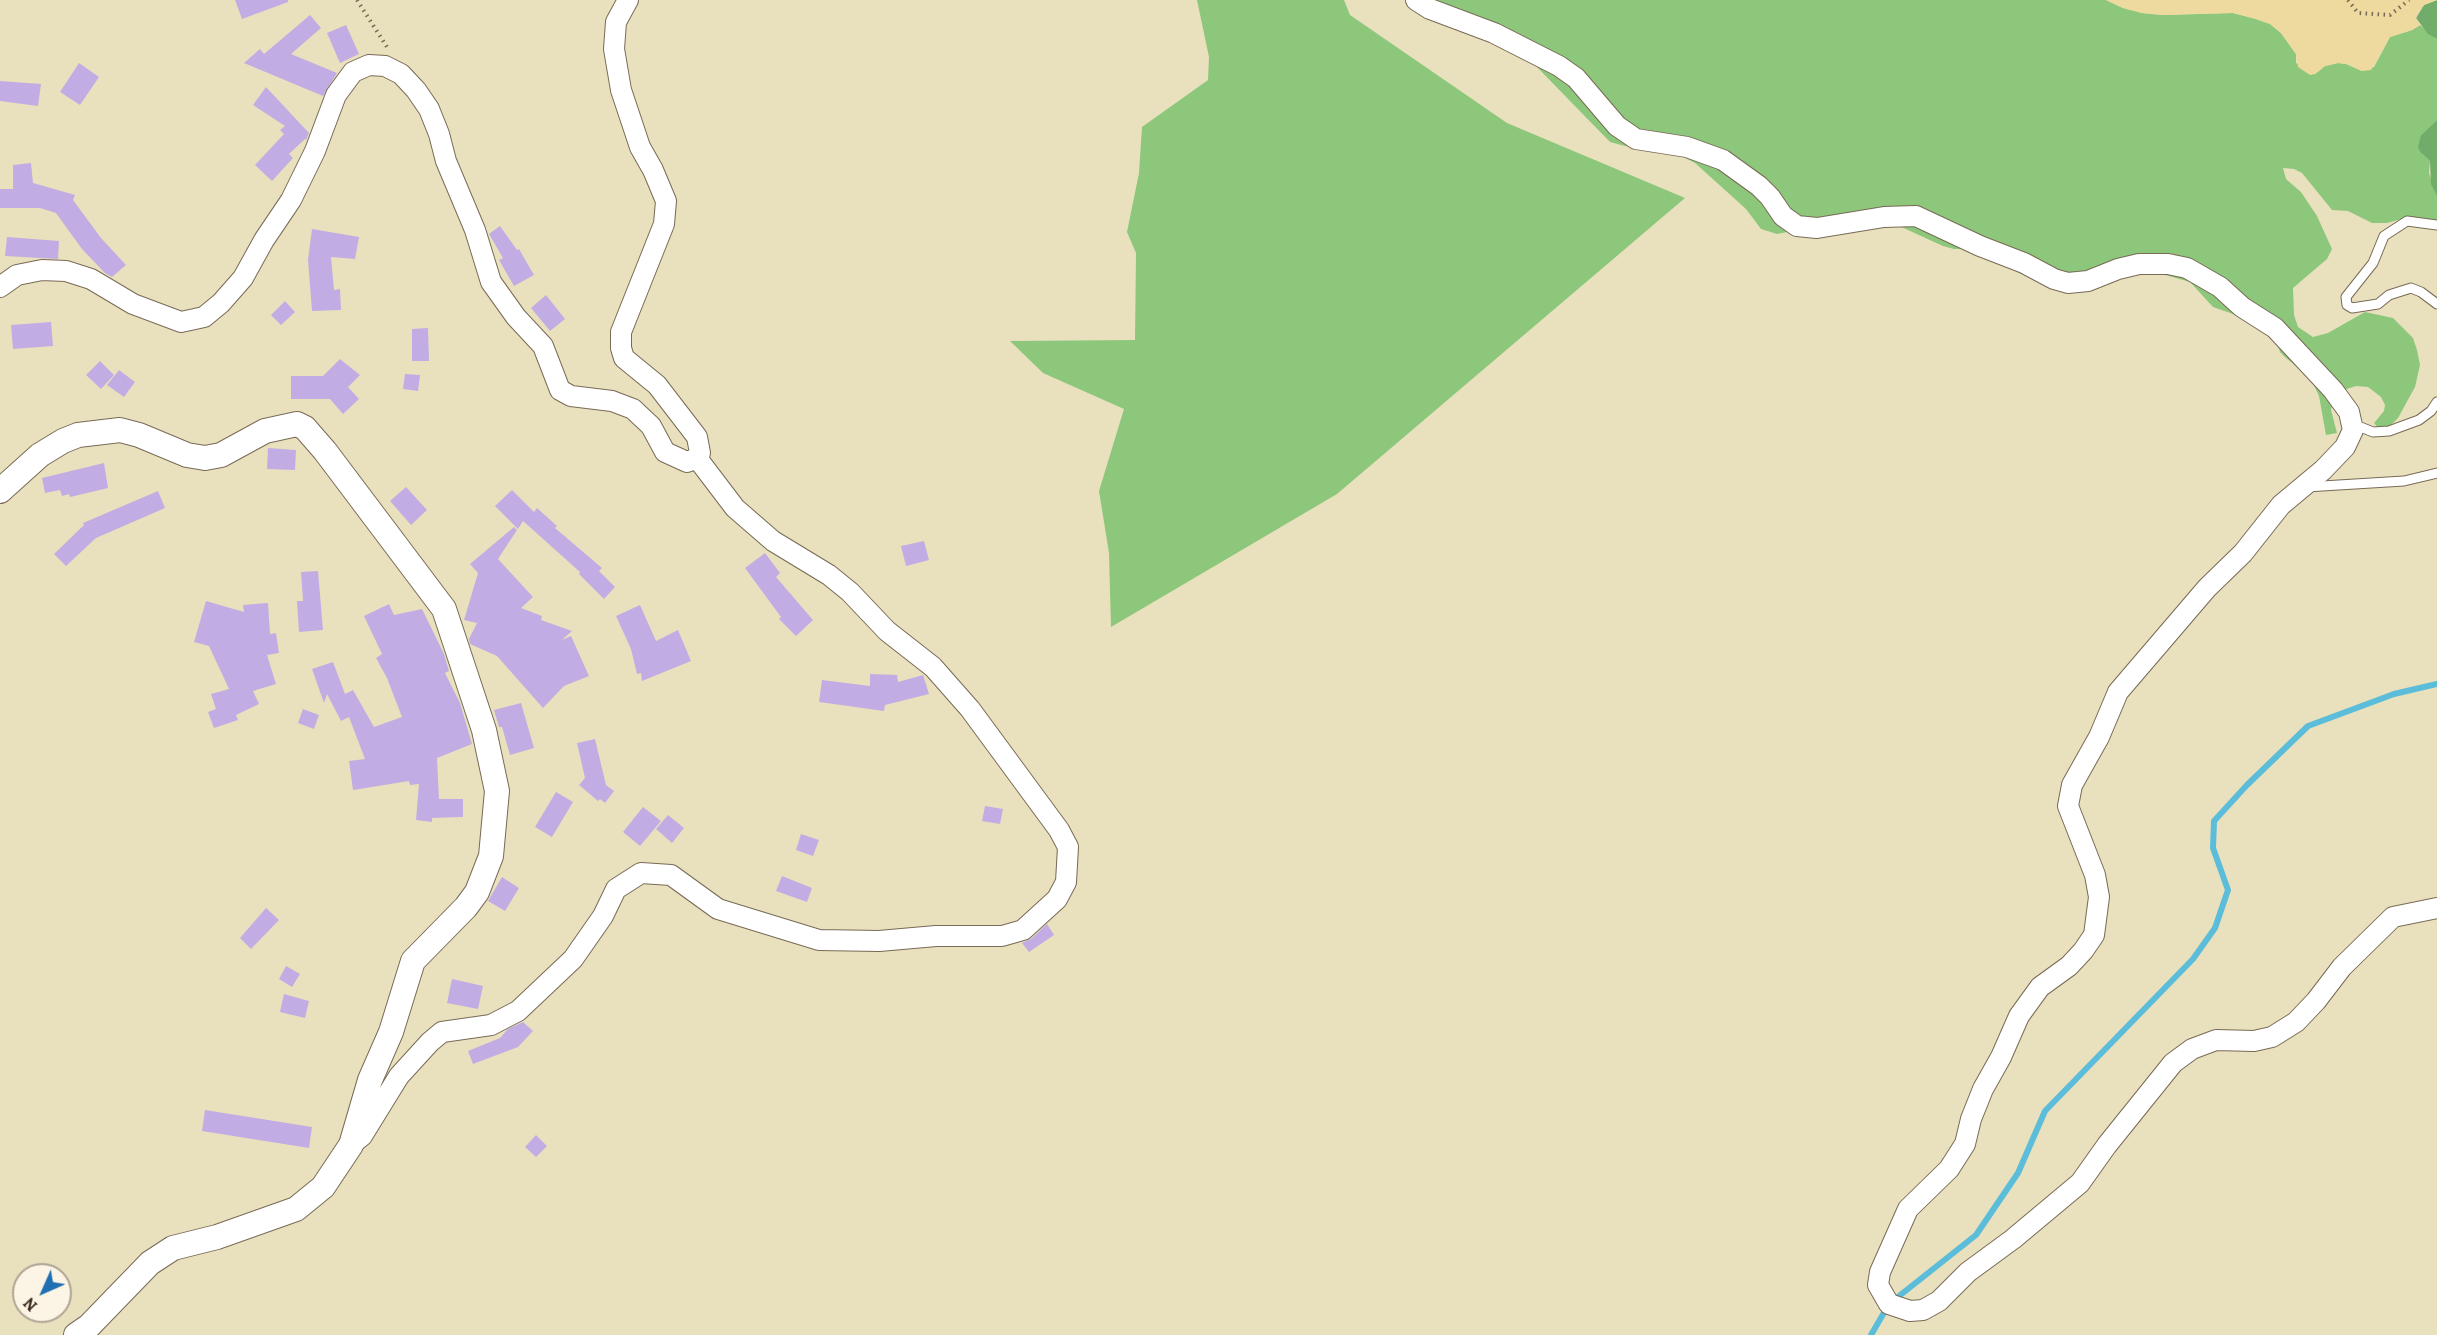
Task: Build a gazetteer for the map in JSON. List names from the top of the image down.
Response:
{
  "north": "bottom left"
}
